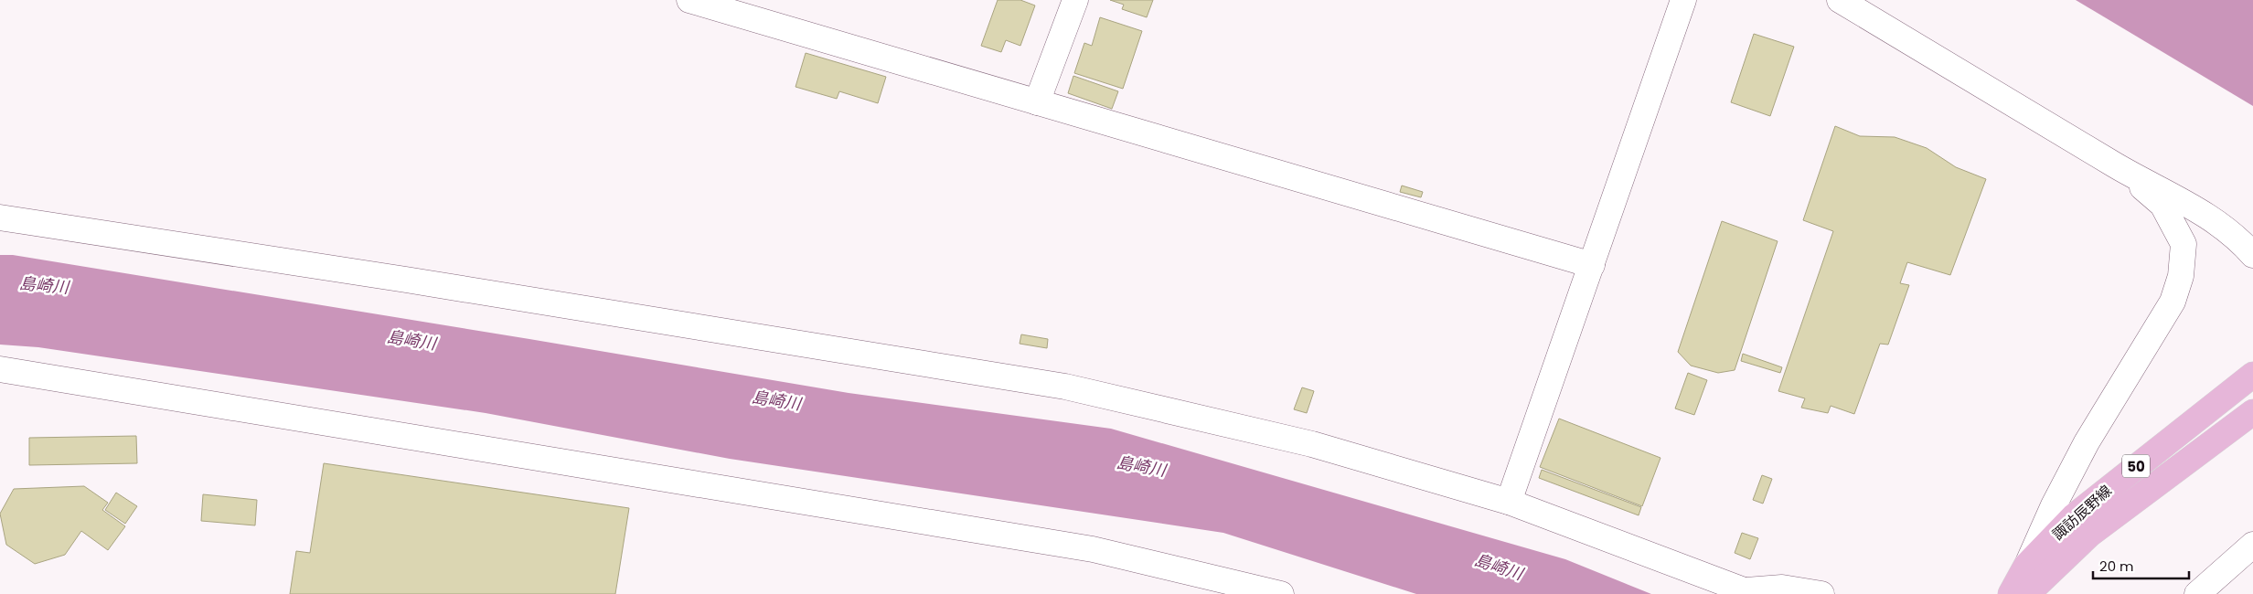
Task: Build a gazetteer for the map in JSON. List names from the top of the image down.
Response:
{
  "streets": {
    "main road": ["50", "諏訪辰野線"]
  },
  "water": ["島崎川"],
  "scale_bar": "20 m"
}
